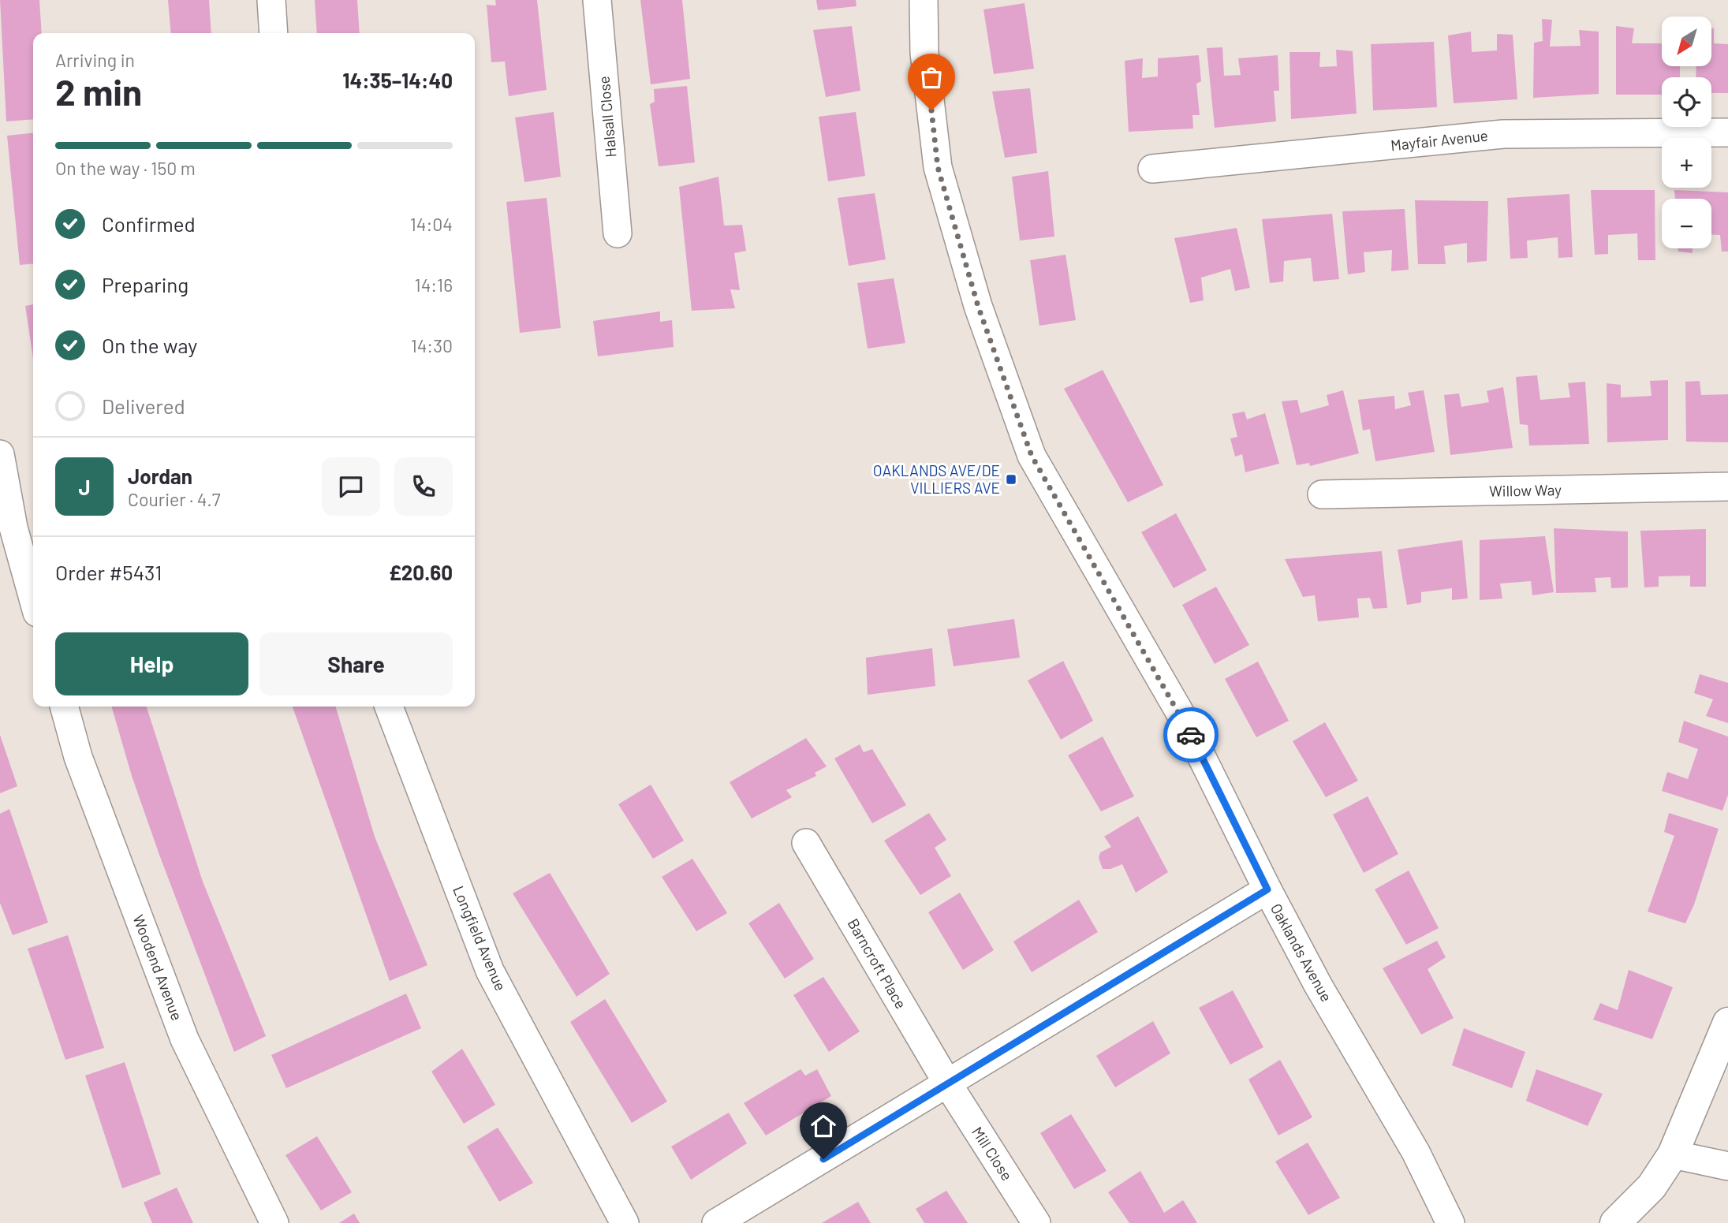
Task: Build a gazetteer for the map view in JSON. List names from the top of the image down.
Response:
{
  "streets": {
    "street": [
      "Halsall Close",
      "Mayfair Avenue",
      "Willow Way",
      "Longfield Avenue",
      "Oaklands Avenue",
      "Barncroft Place",
      "Woodend Avenue",
      "Mill Close"
    ]
  },
  "crossings": [
    ["Barncroft Place", "Mill Close"]
  ],
  "places": {
    "transit": ["OAKLANDS AVE/DE VILLIERS AVE"]
  },
  "north": "bottom left",
  "page": {
    "map_buttons": ["+", "−"],
    "heading": ["2 min", "Arriving in", "14:35–14:40"],
    "panel": [
      "Jordan",
      "Courier · 4.7",
      "Order #5431",
      "£20.60"
    ],
    "bar": "On the way · 150 m",
    "list": [
      ["Confirmed", "14:04"],
      ["Preparing", "14:16"],
      ["On the way", "14:30"],
      "Delivered"
    ],
    "round": "J",
    "buttons": ["Help", "Share"]
  }
}
